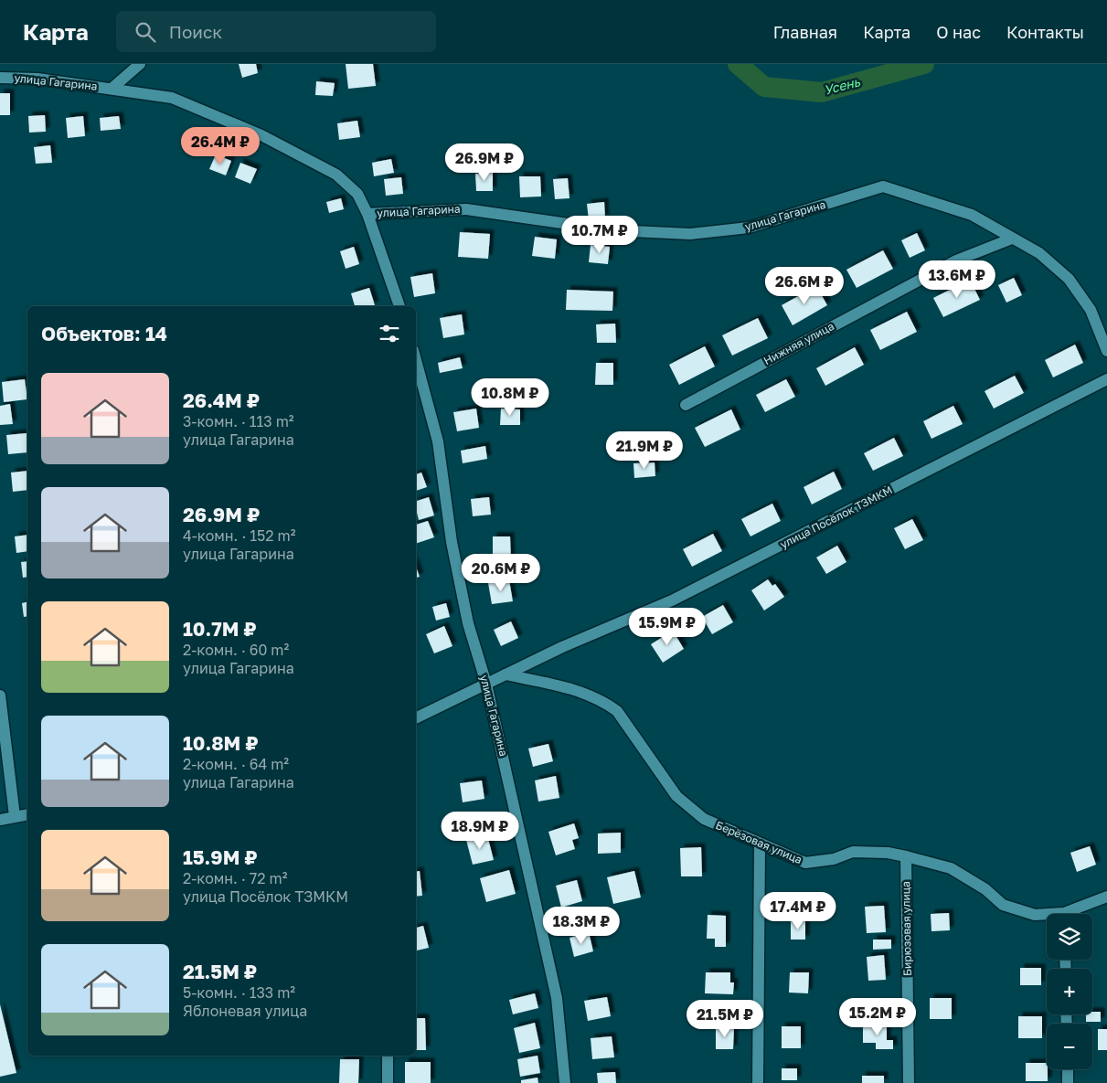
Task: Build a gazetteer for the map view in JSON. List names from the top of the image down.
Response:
{
  "streets": {
    "street": [
      "улица Гагарина",
      "Нижняя улица",
      "улица Посёлок ТЗМКМ",
      "Берёзовая улица",
      "Бирюзовая улица"
    ]
  },
  "crossings": [
    ["улица Гагарина", "Нижняя улица"],
    ["улица Гагарина", "улица Посёлок ТЗМКМ"],
    ["улица Посёлок ТЗМКМ", "Берёзовая улица"],
    ["Берёзовая улица", "Бирюзовая улица"]
  ],
  "water": ["Усень"],
  "page": {
    "header": "Карта",
    "search": "Поиск",
    "nav": [
      "Главная",
      "Карта",
      "О нас",
      "Контакты"
    ],
    "price": [
      "26.4M ₽",
      "26.9M ₽",
      "10.7M ₽",
      "13.6M ₽",
      "26.6M ₽",
      "10.8M ₽",
      "21.9M ₽",
      "20.6M ₽",
      "15.9M ₽",
      "18.9M ₽",
      "17.4M ₽",
      "18.3M ₽",
      "15.2M ₽",
      "21.5M ₽"
    ],
    "heading": "Объектов: 14",
    "list": [
      {
        "name": "26.4M ₽",
        "note": "3-комн. · 113 m² · улица Гагарина"
      },
      {
        "name": "26.9M ₽",
        "note": "4-комн. · 152 m² · улица Гагарина"
      },
      {
        "name": "10.7M ₽",
        "note": "2-комн. · 60 m² · улица Гагарина"
      },
      {
        "name": "10.8M ₽",
        "note": "2-комн. · 64 m² · улица Гагарина"
      },
      {
        "name": "15.9M ₽",
        "note": "2-комн. · 72 m² · улица Посёлок ТЗМКМ"
      },
      {
        "name": "21.5M ₽",
        "note": "5-комн. · 133 m² · Яблоневая улица"
      }
    ],
    "map_buttons": ["+", "−"]
  }
}
